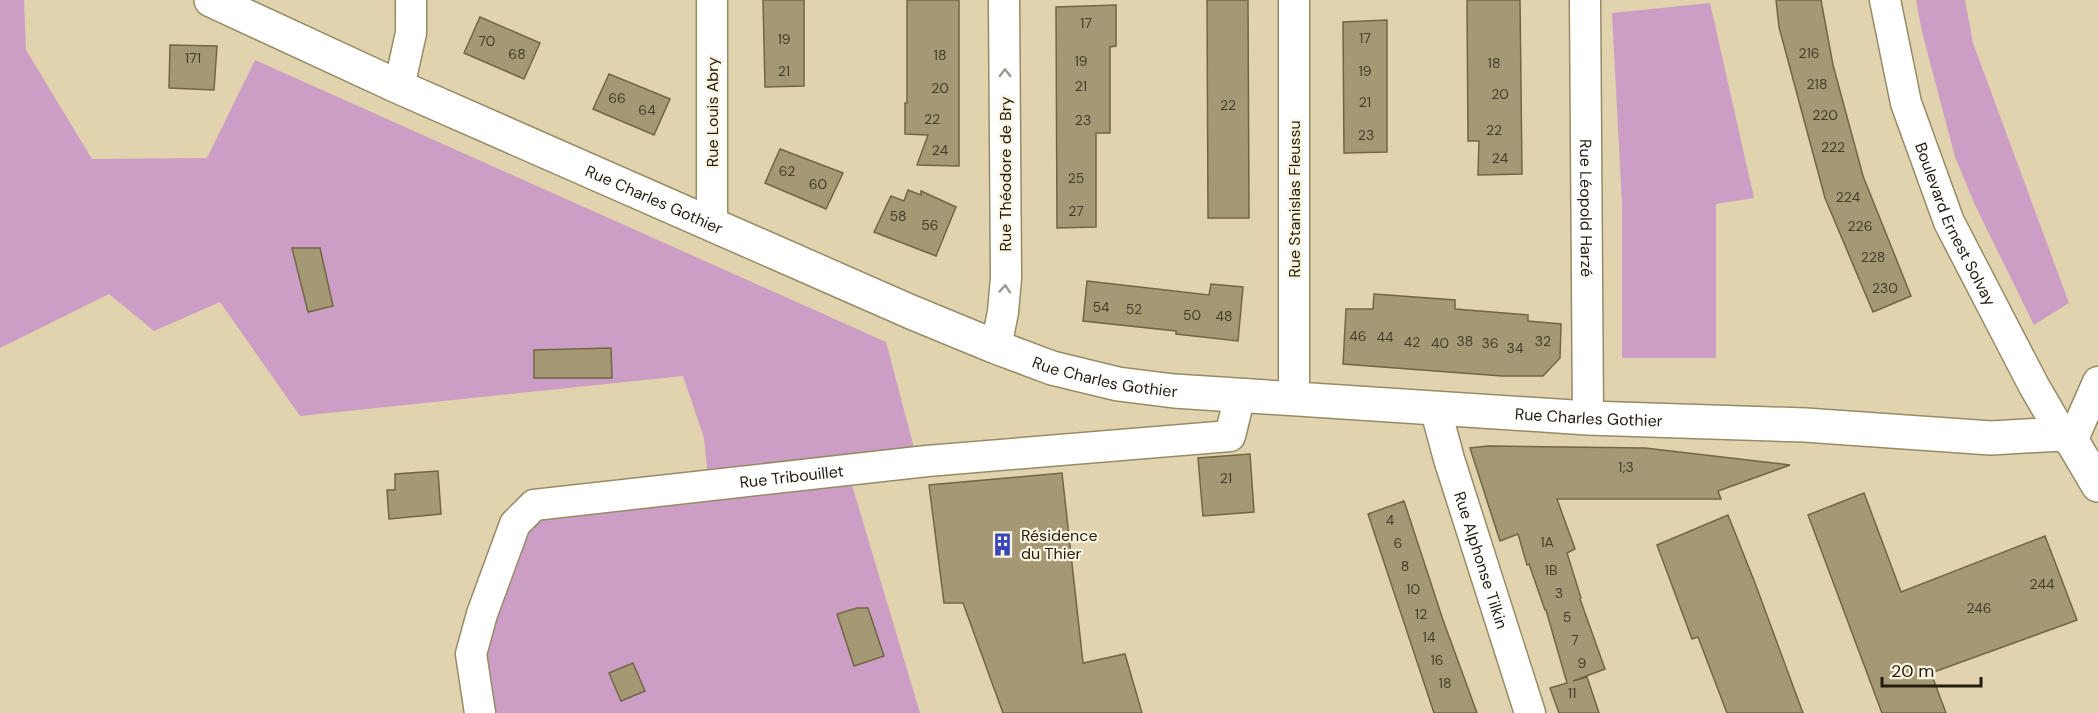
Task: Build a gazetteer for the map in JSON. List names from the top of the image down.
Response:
{
  "streets": {
    "street": [
      "Rue Louis Abry",
      "Rue Théodore de Bry",
      "Rue Charles Gothier",
      "Rue Stanislas Fleussu",
      "Rue Léopold Harzé",
      "Boulevard Ernest Solvay",
      "Rue Tribouillet",
      "Rue Alphonse Tilkin"
    ]
  },
  "crossings": [
    ["Rue Louis Abry", "Rue Charles Gothier"],
    ["Rue Théodore de Bry", "Rue Charles Gothier"],
    ["Rue Charles Gothier", "Rue Stanislas Fleussu"],
    ["Rue Charles Gothier", "Rue Léopold Harzé"],
    ["Rue Charles Gothier", "Boulevard Ernest Solvay"],
    ["Rue Charles Gothier", "Rue Tribouillet"],
    ["Rue Charles Gothier", "Rue Alphonse Tilkin"]
  ],
  "one_way": ["Rue Théodore de Bry"],
  "places": {
    "building": ["Résidence du Thier"]
  },
  "house_numbers": [
    "17",
    "17",
    "19",
    "70",
    "216",
    "68",
    "18",
    "171",
    "19",
    "18",
    "21",
    "19",
    "218",
    "21",
    "20",
    "20",
    "66",
    "21",
    "22",
    "64",
    "220",
    "22",
    "23",
    "22",
    "23",
    "222",
    "24",
    "24",
    "62",
    "25",
    "60",
    "224",
    "27",
    "58",
    "56",
    "226",
    "228",
    "230",
    "54",
    "52",
    "50",
    "48",
    "46",
    "44",
    "38",
    "32",
    "42",
    "40",
    "36",
    "34",
    "1;3",
    "21",
    "4",
    "1A",
    "6",
    "8",
    "1B",
    "244",
    "10",
    "3",
    "246",
    "12",
    "5",
    "14",
    "7",
    "16",
    "9",
    "18",
    "11"
  ],
  "scale_bar": "20 m"
}
